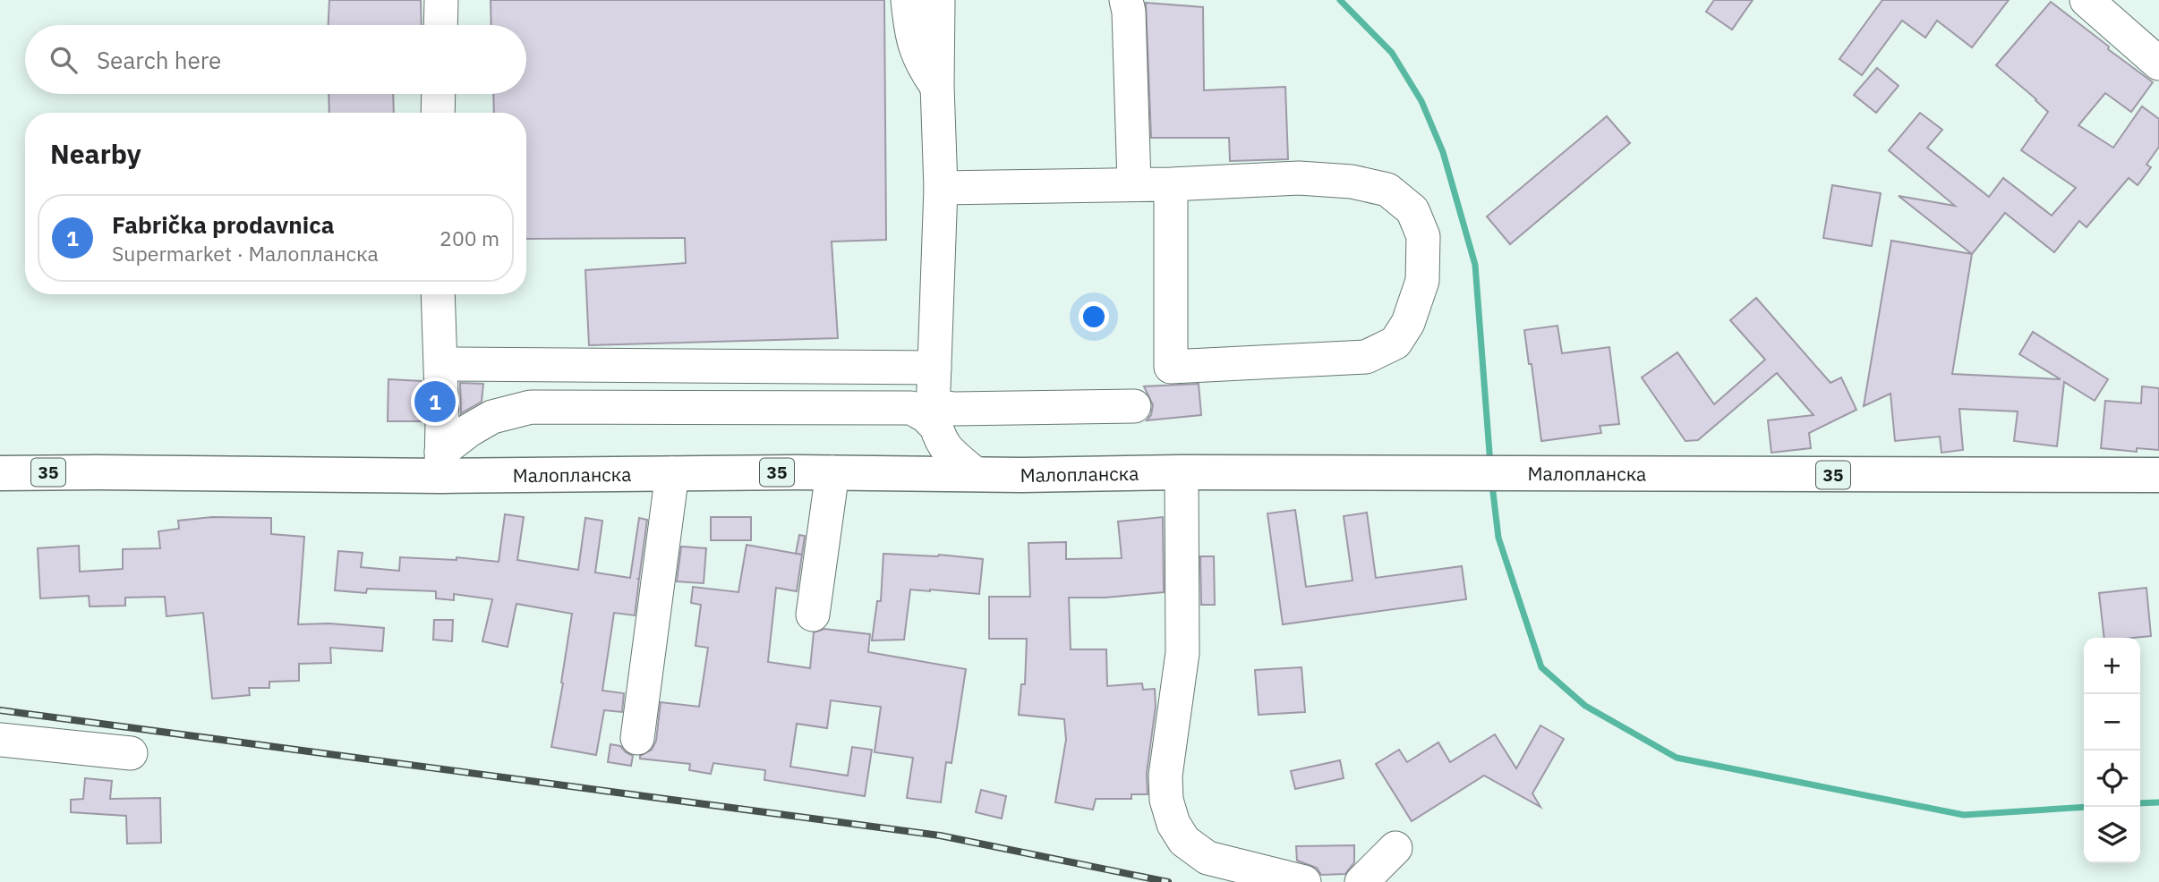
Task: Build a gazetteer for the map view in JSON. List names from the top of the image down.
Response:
{
  "streets": {
    "main road": ["35", "Малопланска"]
  },
  "page": {
    "search": "Search here",
    "heading": "Nearby",
    "list": [
      {
        "mark": "1",
        "name": "Fabrička prodavnica",
        "note": "Supermarket · Малопланска",
        "value": "200 m"
      }
    ],
    "pins": "1",
    "map_buttons": ["+", "−"]
  }
}
